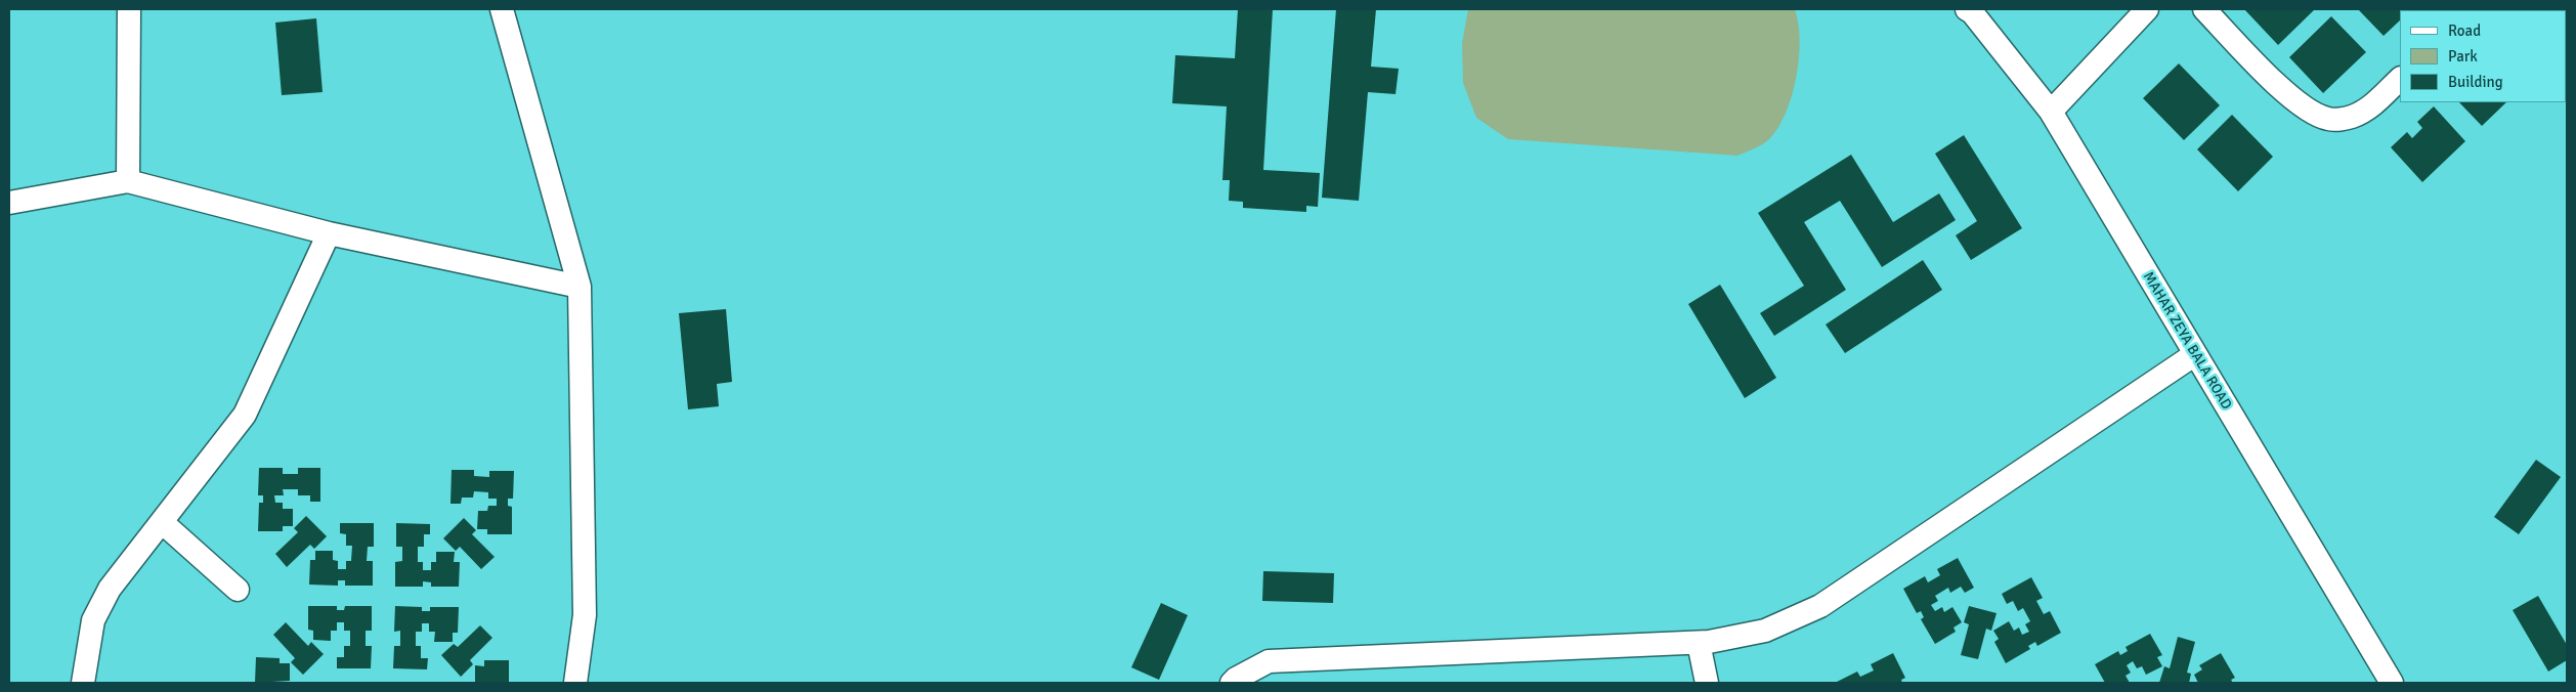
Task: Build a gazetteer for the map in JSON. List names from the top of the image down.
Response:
{
  "streets": {
    "street": ["MAHAR ZEYA BALA ROAD"]
  },
  "legend": ["Road", "Park", "Building"]
}
